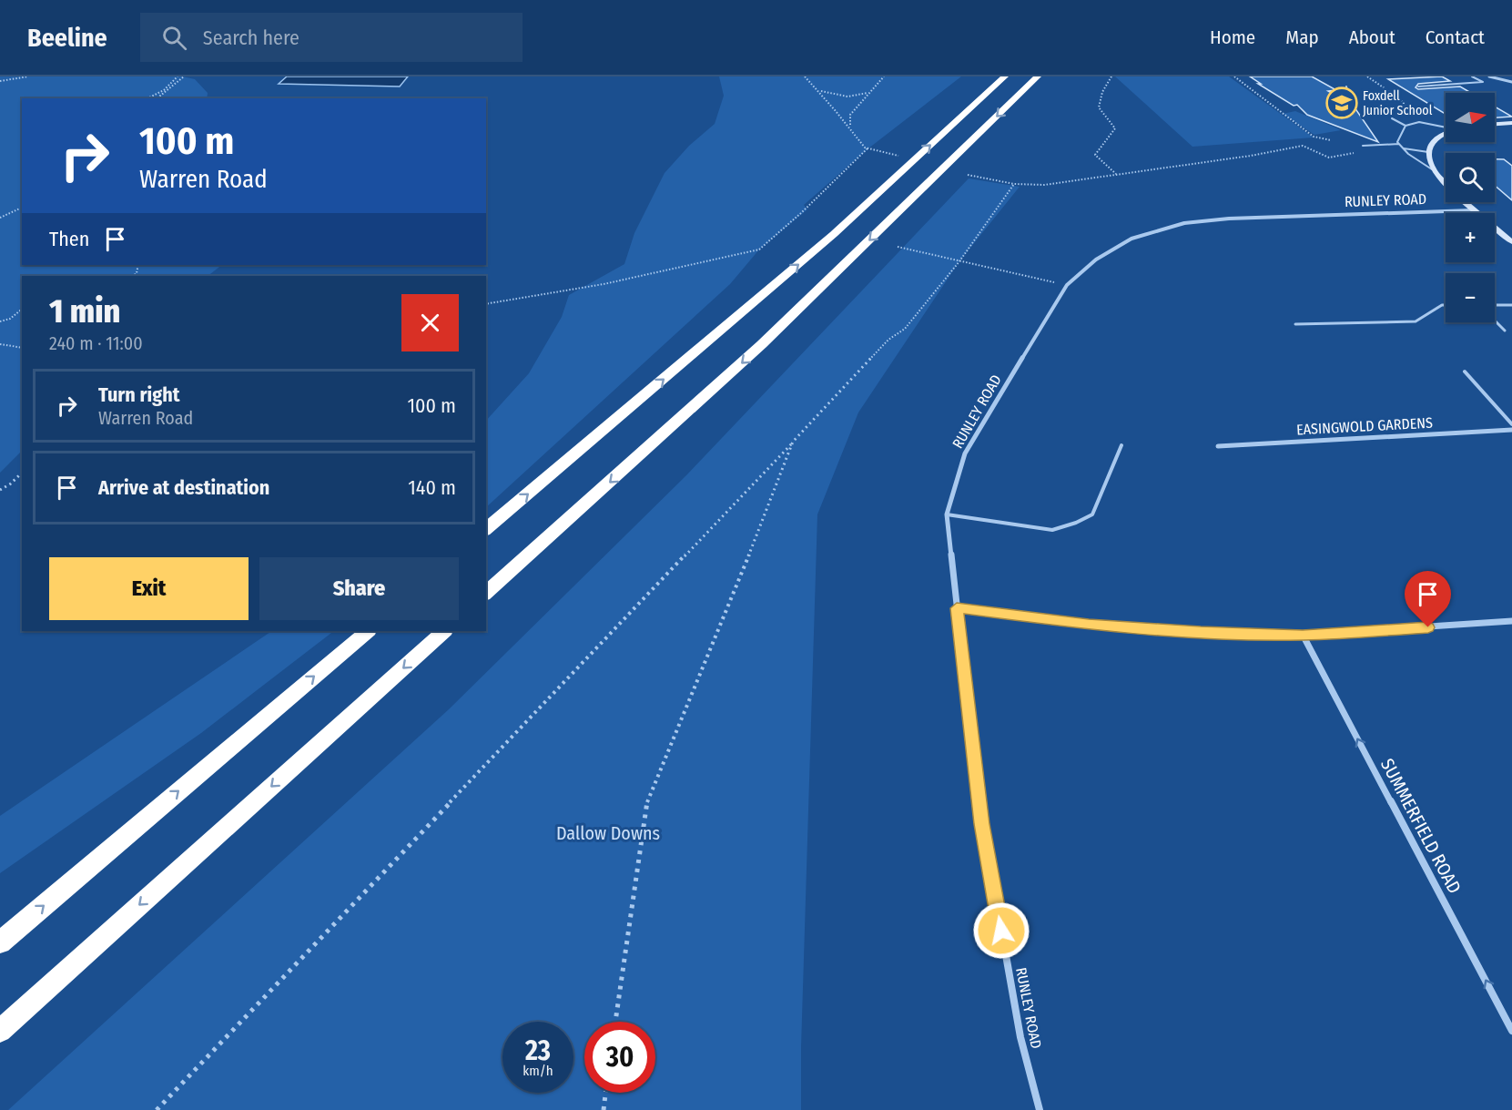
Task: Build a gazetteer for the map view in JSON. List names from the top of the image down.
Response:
{
  "streets": {
    "street": ["RUNLEY ROAD", "EASINGWOLD GARDENS", "SUMMERFIELD ROAD"]
  },
  "one_way": ["SUMMERFIELD ROAD"],
  "parks": ["Dallow Downs"],
  "places": {
    "school or university": ["Foxdell Junior School"]
  },
  "north": "right",
  "page": {
    "header": "Beeline",
    "search": "Search here",
    "nav": [
      "Home",
      "Map",
      "About",
      "Contact"
    ],
    "map_buttons": ["+", "−"],
    "turn": ["100 m", "Warren Road"],
    "then": "Then",
    "heading": ["1 min", "240 m · 11:00"],
    "list": [
      {
        "name": "Turn right",
        "note": "Warren Road",
        "value": "100 m"
      },
      {
        "name": "Arrive at destination",
        "value": "140 m"
      }
    ],
    "buttons": ["Exit", "Share"],
    "speed": "23 km/h",
    "limit": "30"
  }
}
